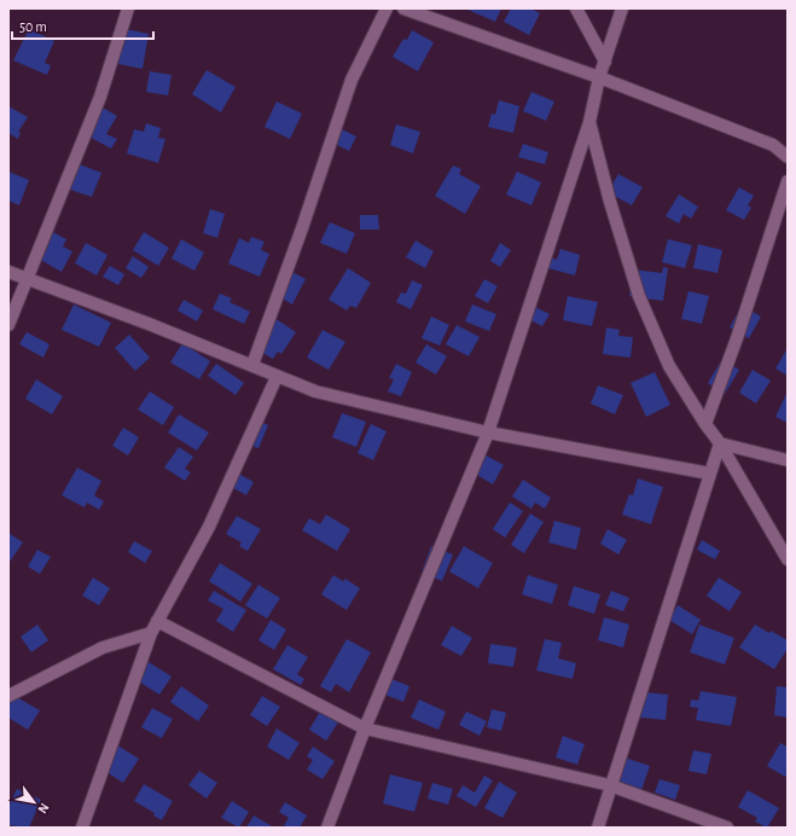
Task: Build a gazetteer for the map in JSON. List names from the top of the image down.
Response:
{
  "scale_bar": "50 m",
  "north": "bottom right"
}
